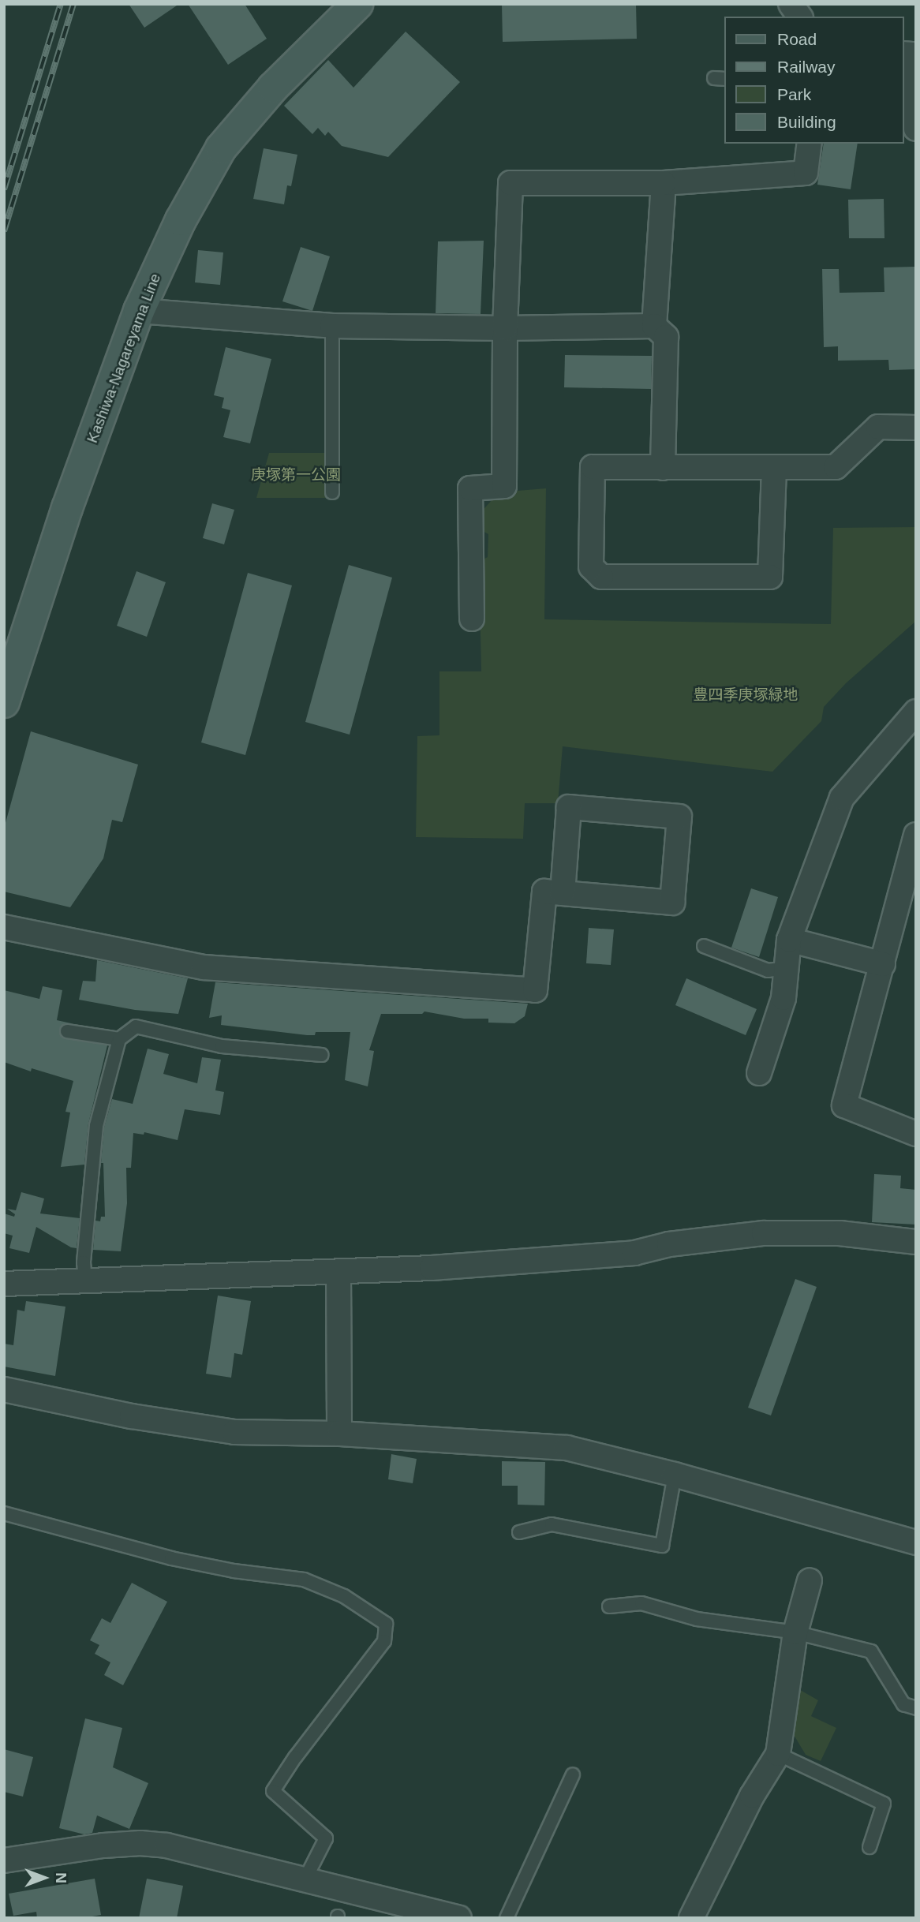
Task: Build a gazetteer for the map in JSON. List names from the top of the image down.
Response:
{
  "streets": {
    "main road": ["Kashiwa-Nagareyama Line"]
  },
  "parks": ["庚塚第一公園", "豊四季庚塚緑地"],
  "legend": [
    "Road",
    "Railway",
    "Park",
    "Building"
  ],
  "north": "right"
}
